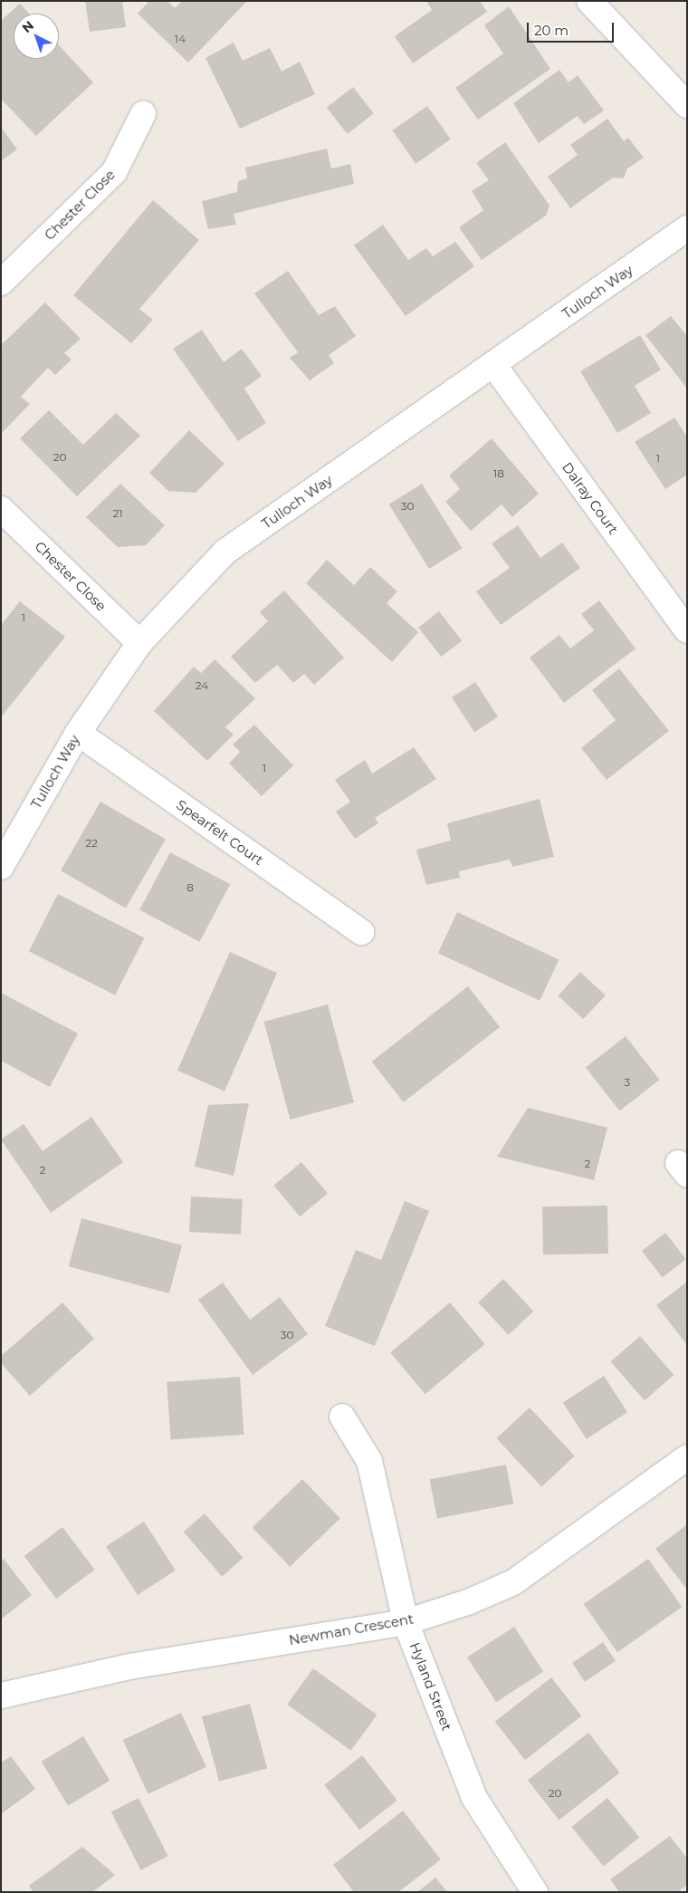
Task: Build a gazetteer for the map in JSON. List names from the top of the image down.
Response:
{
  "streets": {
    "street": [
      "Chester Close",
      "Tulloch Way",
      "Dalray Court",
      "Spearfelt Court",
      "Newman Crescent",
      "Hyland Street"
    ]
  },
  "crossings": [
    ["Chester Close", "Tulloch Way"],
    ["Tulloch Way", "Dalray Court"],
    ["Tulloch Way", "Spearfelt Court"],
    ["Newman Crescent", "Hyland Street"]
  ],
  "house_numbers": [
    "14",
    "20",
    "1",
    "18",
    "30",
    "21",
    "1",
    "24",
    "1",
    "22",
    "8",
    "3",
    "2",
    "2",
    "30",
    "20"
  ],
  "scale_bar": "20 m",
  "north": "top left"
}
